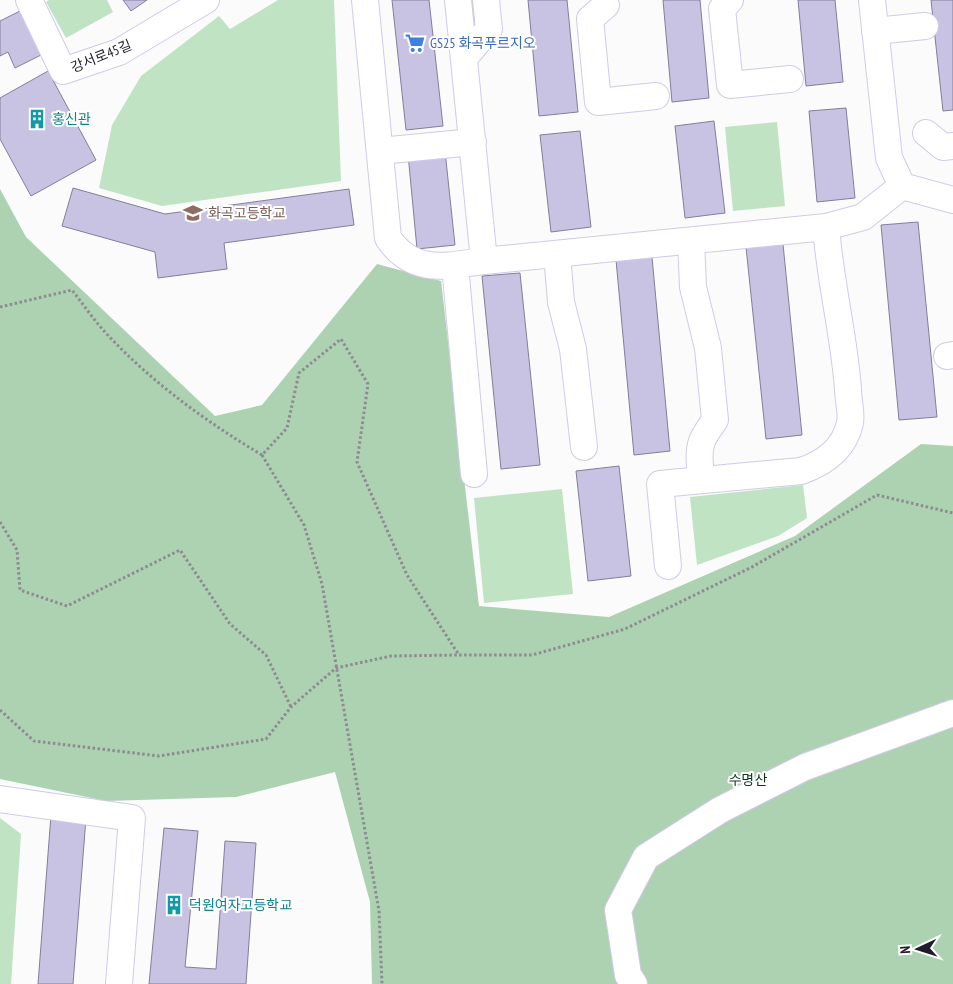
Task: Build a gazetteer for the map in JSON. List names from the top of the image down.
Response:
{
  "streets": {
    "lane": ["강서로45길"]
  },
  "parks": ["수명산"],
  "places": {
    "supermarket": ["GS25 화곡푸르지오"],
    "building": ["홍신관", "덕원여자고등학교"],
    "school or university": ["화곡고등학교"]
  },
  "north": "left"
}
